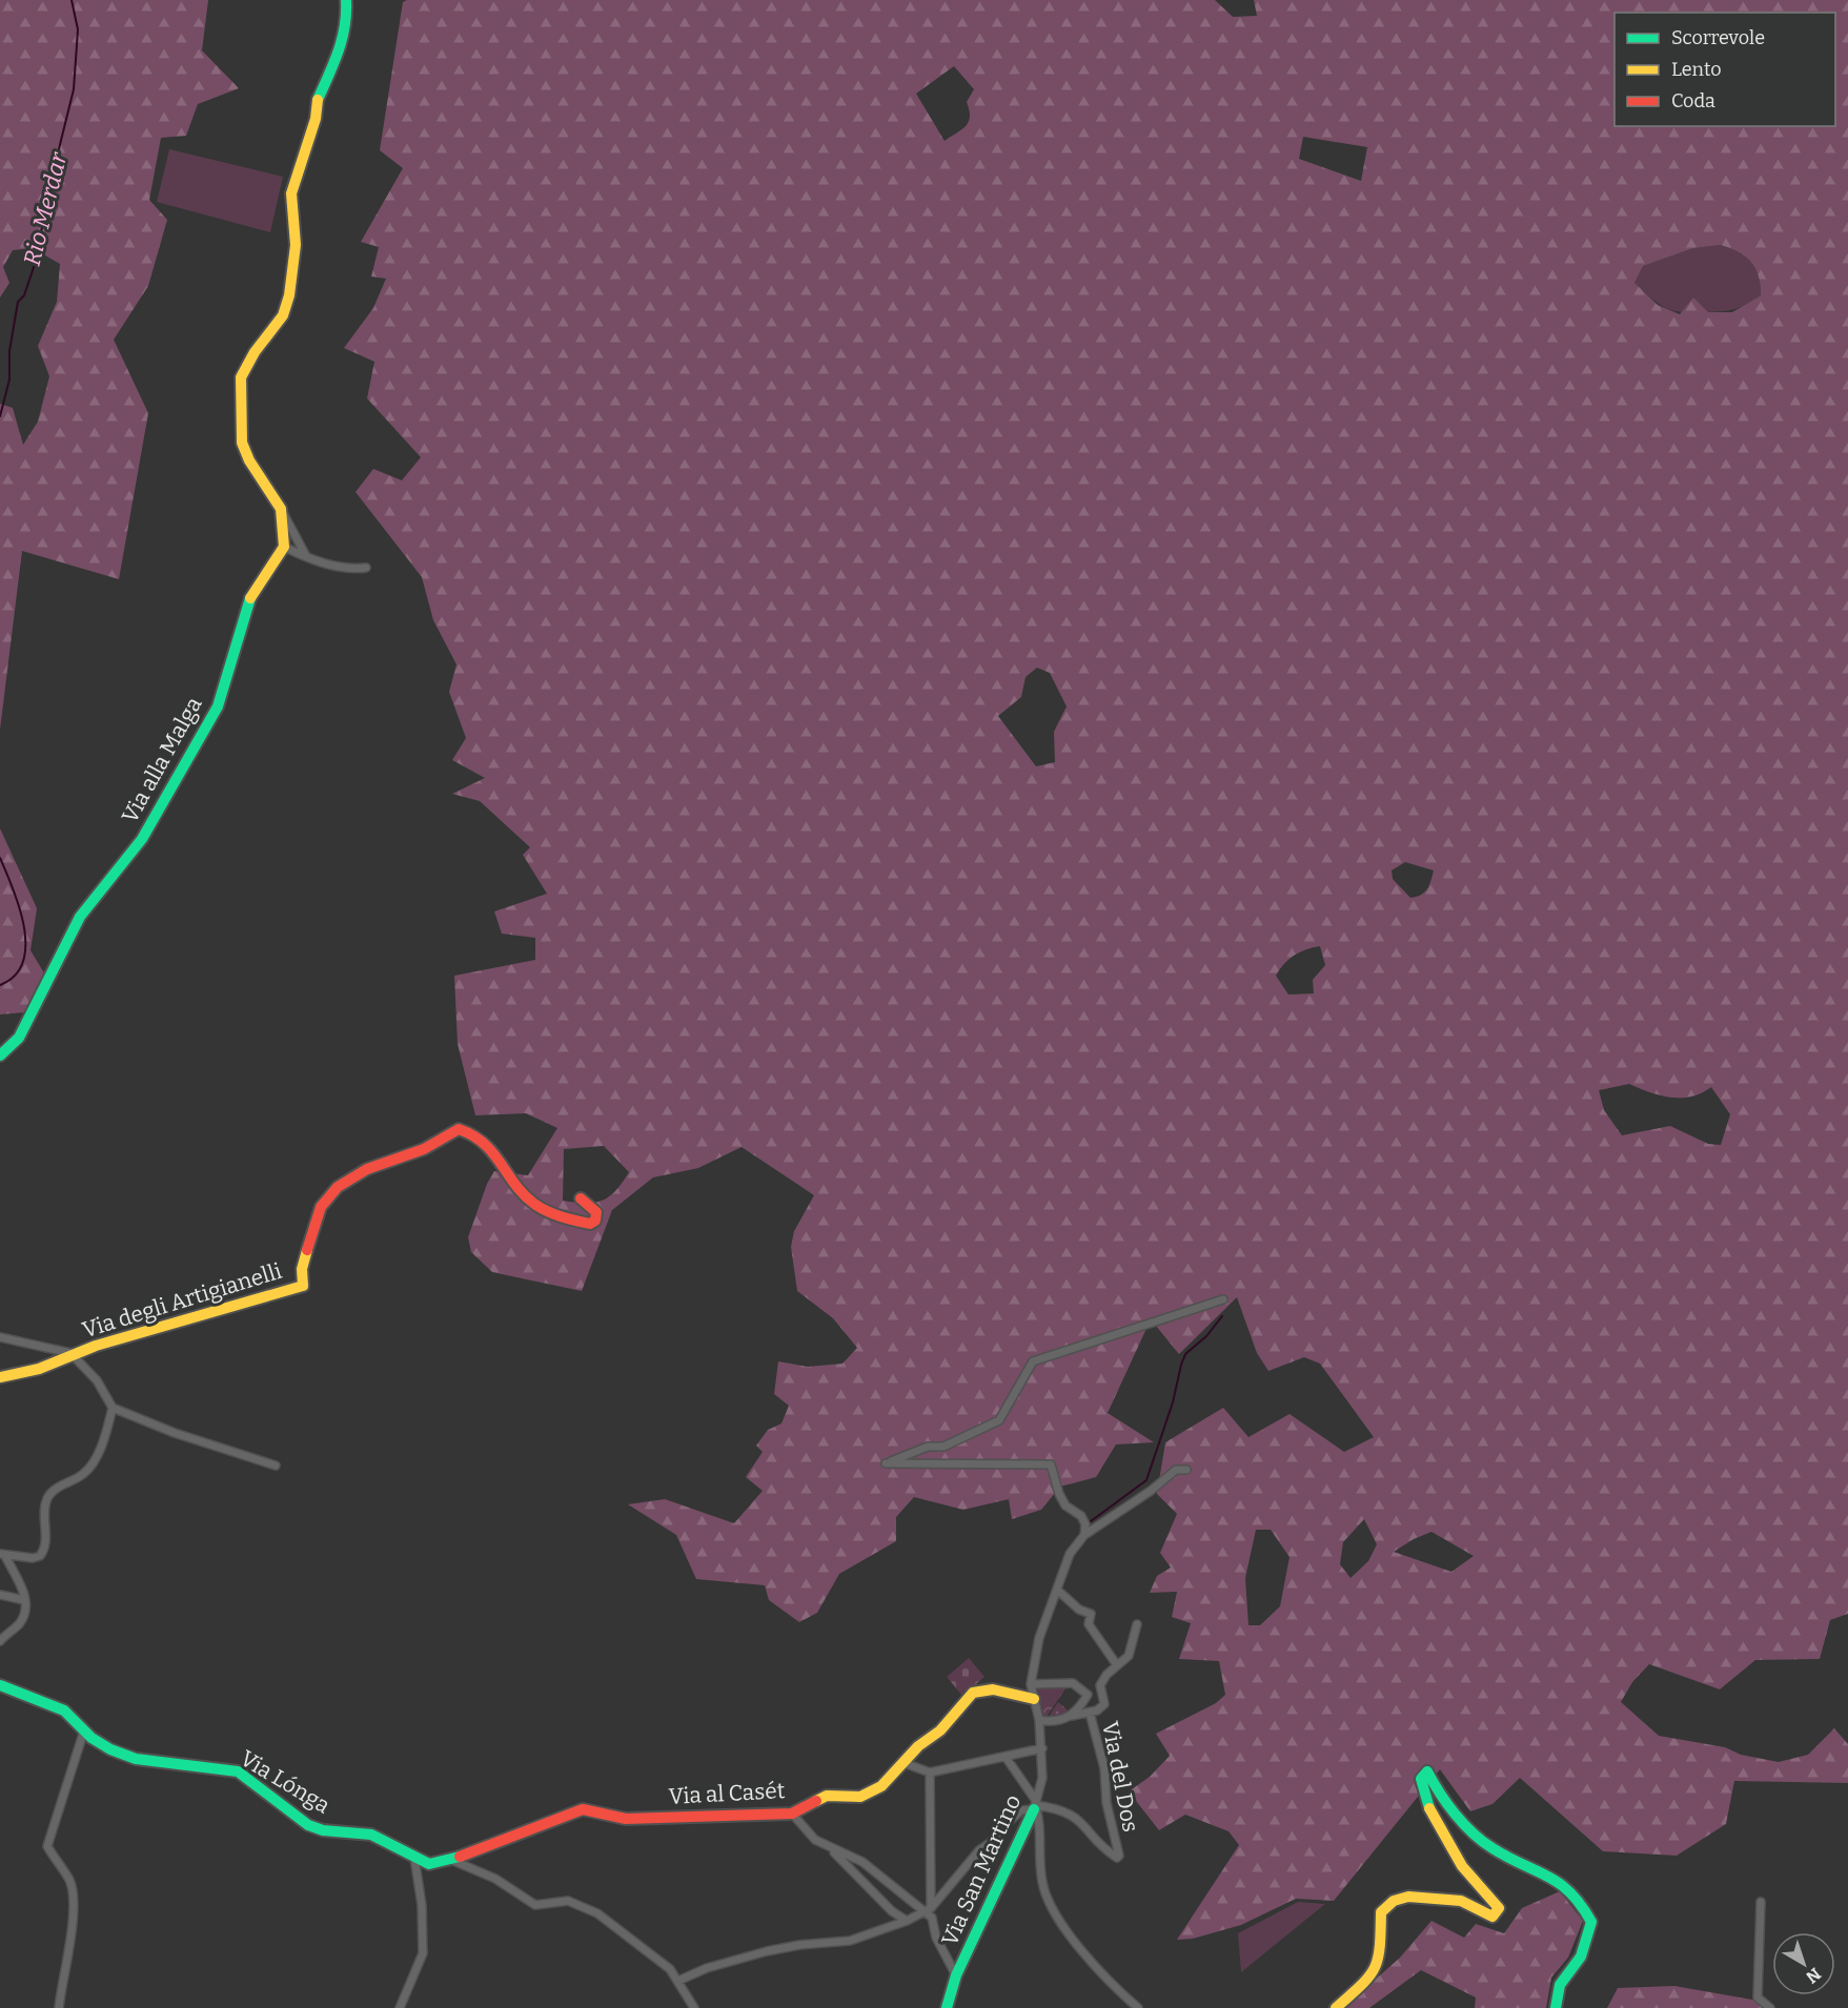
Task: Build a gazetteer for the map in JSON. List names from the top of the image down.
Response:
{
  "streets": {
    "street": [
      "Via alla Malga",
      "Via degli Artigianelli",
      "Via del Dos",
      "Via Lónga",
      "Via al Casét",
      "Via San Martino"
    ]
  },
  "crossings": [
    ["Via del Dos", "Via San Martino"],
    ["Via Lónga", "Via al Casét"],
    ["Via al Casét", "Via San Martino"]
  ],
  "water": ["Rio Merdar"],
  "legend": ["Scorrevole", "Lento", "Coda"],
  "north": "bottom right"
}
